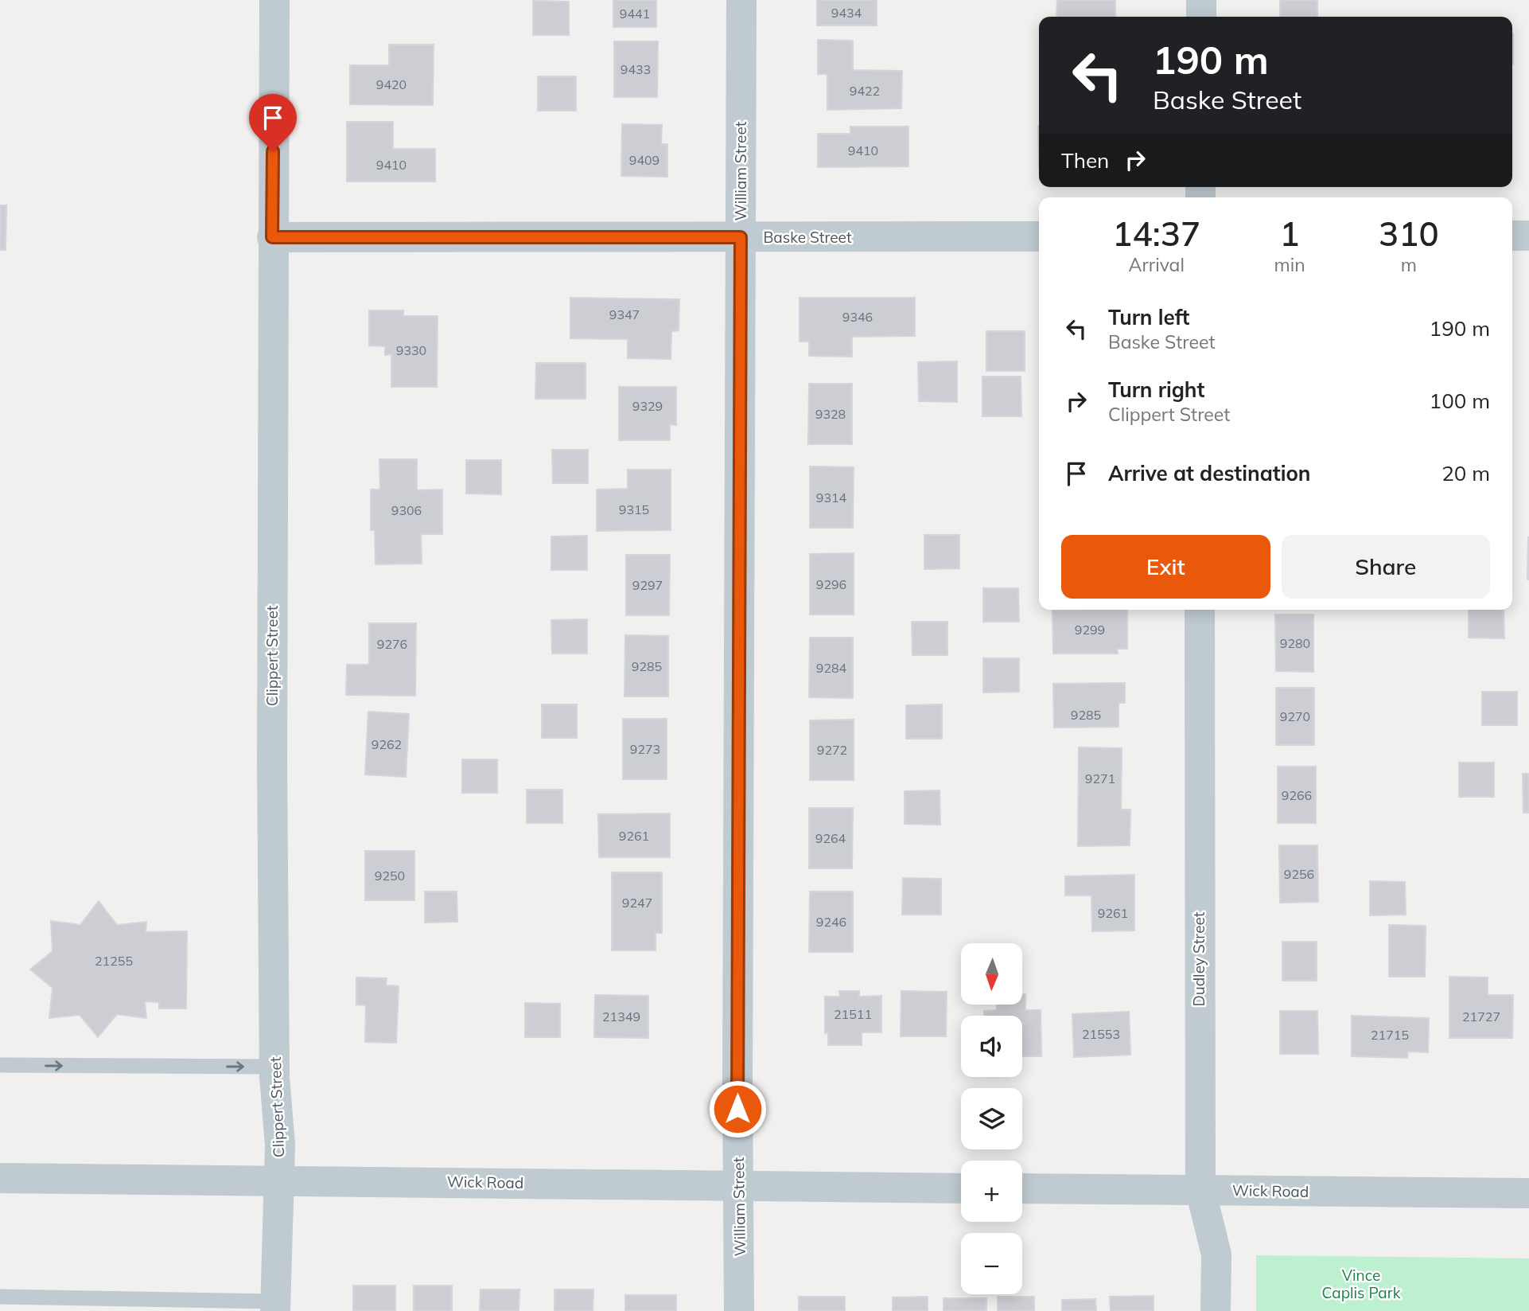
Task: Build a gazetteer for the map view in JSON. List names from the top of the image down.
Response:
{
  "streets": {
    "street": [
      "William Street",
      "Baske Street",
      "Clippert Street",
      "Dudley Street",
      "Wick Road"
    ]
  },
  "crossings": [
    ["William Street", "Baske Street"],
    ["William Street", "Wick Road"],
    ["Baske Street", "Clippert Street"],
    ["Clippert Street", "Wick Road"],
    ["Dudley Street", "Wick Road"]
  ],
  "parks": ["Vince Caplis Park"],
  "house_numbers": [
    "9434",
    "9441",
    "9433",
    "9420",
    "9422",
    "9410",
    "9409",
    "9410",
    "9347",
    "9346",
    "9330",
    "9329",
    "9328",
    "9314",
    "9315",
    "9306",
    "9296",
    "9297",
    "9299",
    "9280",
    "9276",
    "9285",
    "9284",
    "9285",
    "9270",
    "9262",
    "9273",
    "9272",
    "9271",
    "9266",
    "9261",
    "9264",
    "9256",
    "9250",
    "9247",
    "9261",
    "9246",
    "21255",
    "21511",
    "21349",
    "21727",
    "21553",
    "21715"
  ],
  "north": "bottom",
  "page": {
    "turn": ["190 m", "Baske Street"],
    "then": "Then",
    "eta": [
      "14:37",
      "Arrival",
      "1",
      "min",
      "310",
      "m"
    ],
    "list": [
      {
        "name": "Turn left",
        "note": "Baske Street",
        "value": "190 m"
      },
      {
        "name": "Turn right",
        "note": "Clippert Street",
        "value": "100 m"
      },
      {
        "name": "Arrive at destination",
        "value": "20 m"
      }
    ],
    "buttons": ["Exit", "Share"],
    "map_buttons": ["+", "−"]
  }
}
